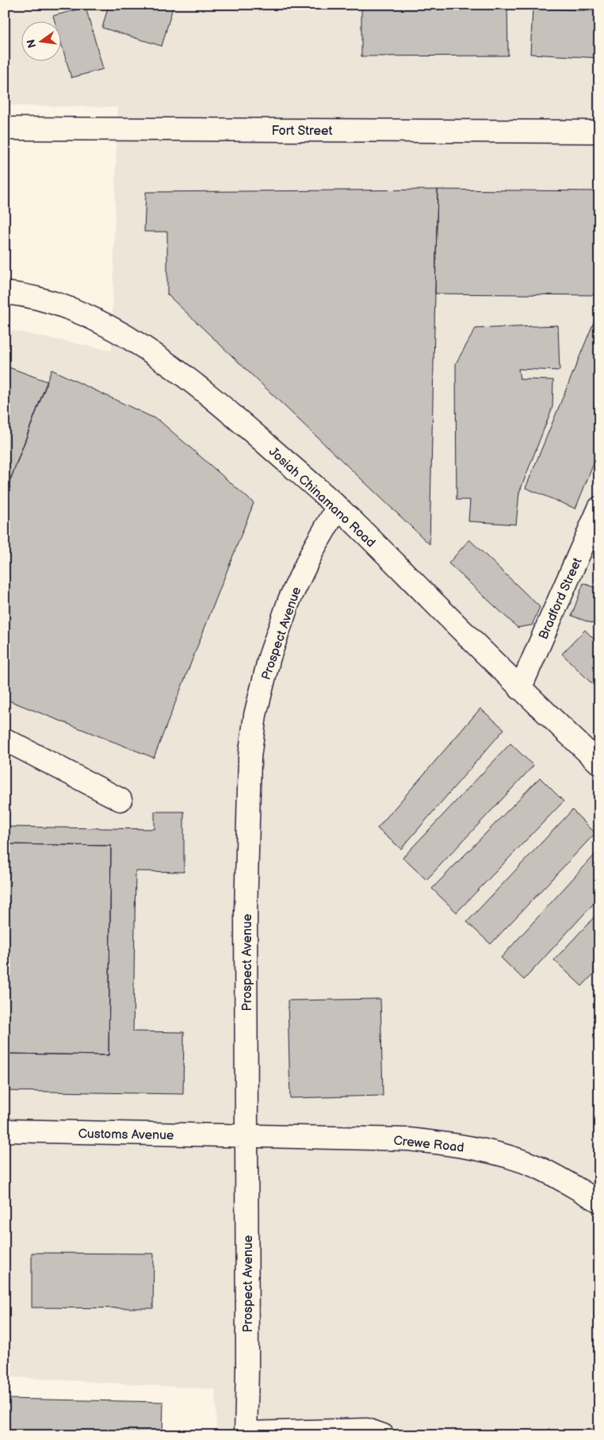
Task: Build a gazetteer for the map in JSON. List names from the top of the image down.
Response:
{
  "streets": {
    "street": [
      "Fort Street",
      "Josiah Chinamano Road",
      "Bradford Street",
      "Prospect Avenue",
      "Customs Avenue",
      "Crewe Road"
    ]
  },
  "crossings": [
    ["Josiah Chinamano Road", "Bradford Street"],
    ["Josiah Chinamano Road", "Prospect Avenue"],
    ["Prospect Avenue", "Customs Avenue"],
    ["Prospect Avenue", "Crewe Road"],
    ["Customs Avenue", "Crewe Road"]
  ],
  "north": "left"
}
